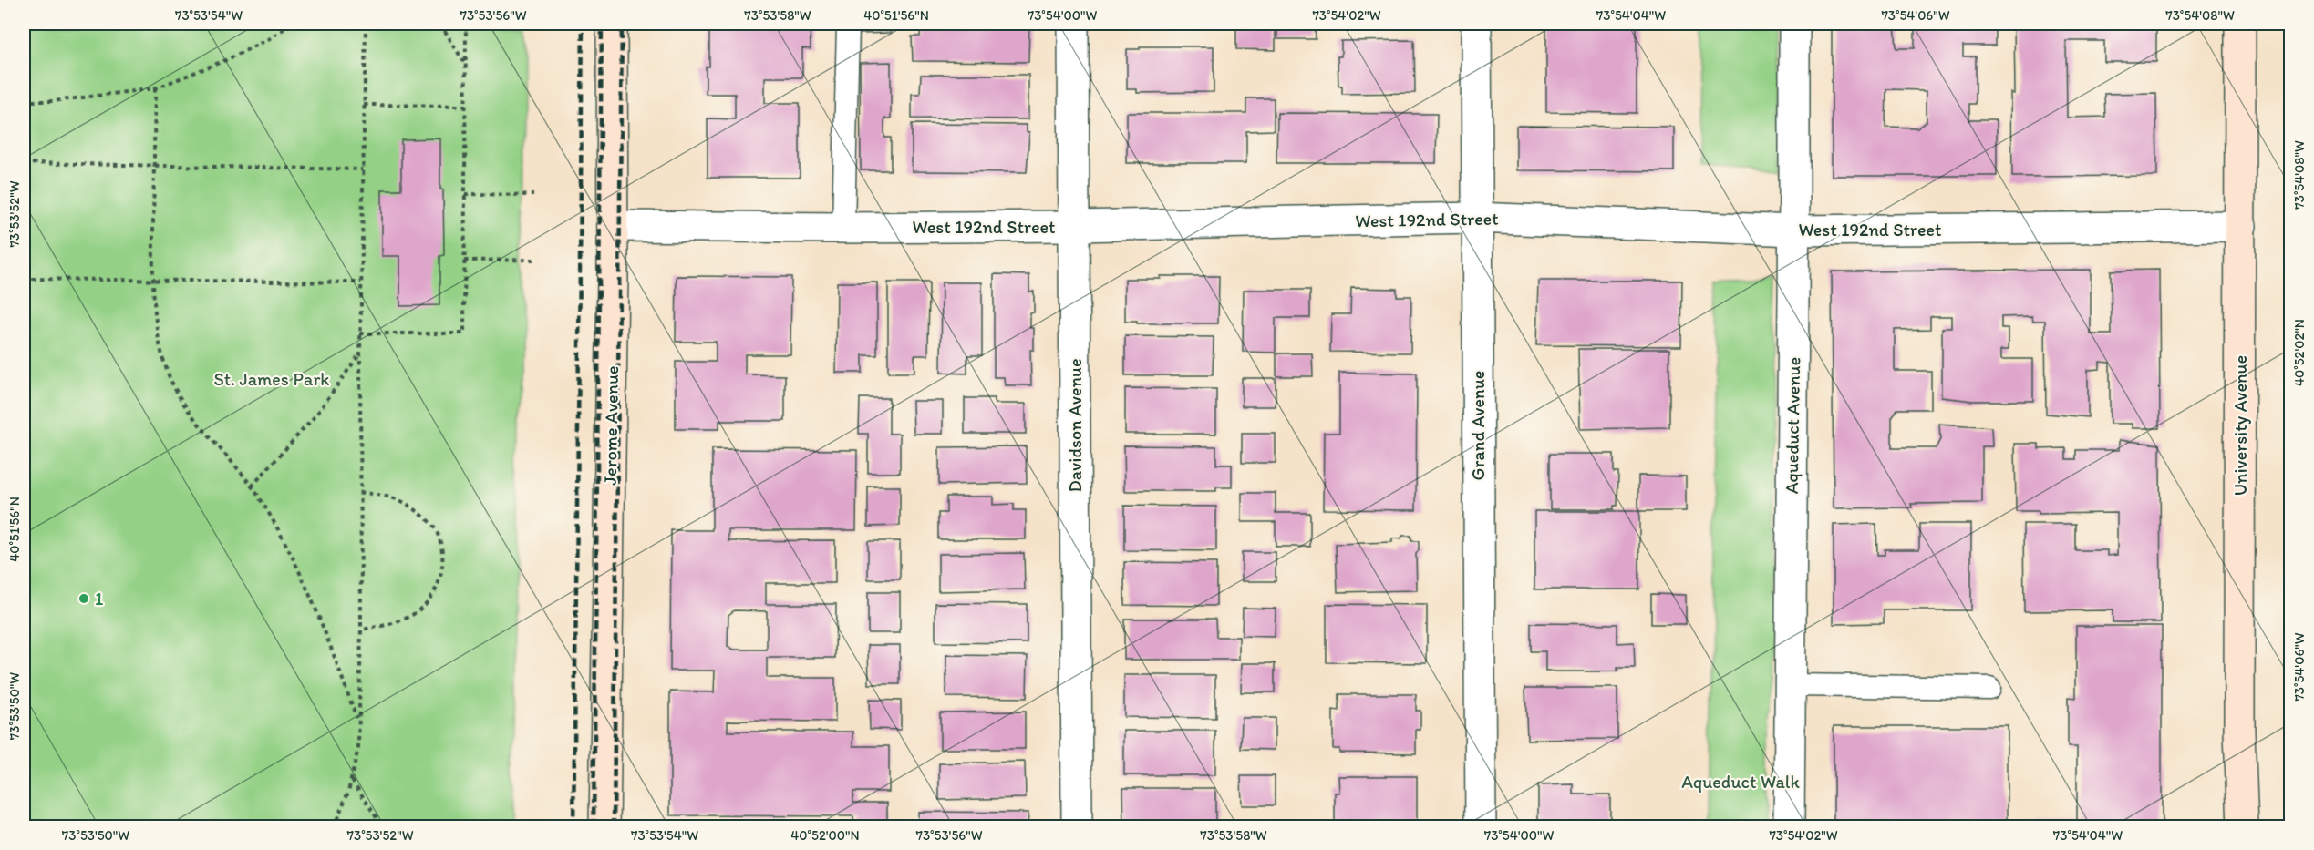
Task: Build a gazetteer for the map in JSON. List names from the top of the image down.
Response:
{
  "streets": {
    "main road": ["Jerome Avenue", "University Avenue"],
    "street": [
      "West 192nd Street",
      "Davidson Avenue",
      "Grand Avenue",
      "Aqueduct Avenue"
    ]
  },
  "crossings": [
    ["West 192nd Street", "Jerome Avenue"],
    ["West 192nd Street", "Davidson Avenue"],
    ["West 192nd Street", "Grand Avenue"],
    ["West 192nd Street", "Aqueduct Avenue"],
    ["West 192nd Street", "University Avenue"]
  ],
  "parks": ["St. James Park", "Aqueduct Walk"],
  "places": ["1"],
  "coordinates": [
    "73°53'54\"W",
    "73°53'56\"W",
    "73°53'58\"W",
    "40°51'56\"N",
    "73°54'00\"W",
    "73°54'02\"W",
    "73°54'04\"W",
    "73°54'06\"W",
    "73°54'08\"W",
    "73°53'52\"W",
    "40°52'02\"N",
    "73°53'50\"W",
    "40°52'00\"N"
  ]
}
